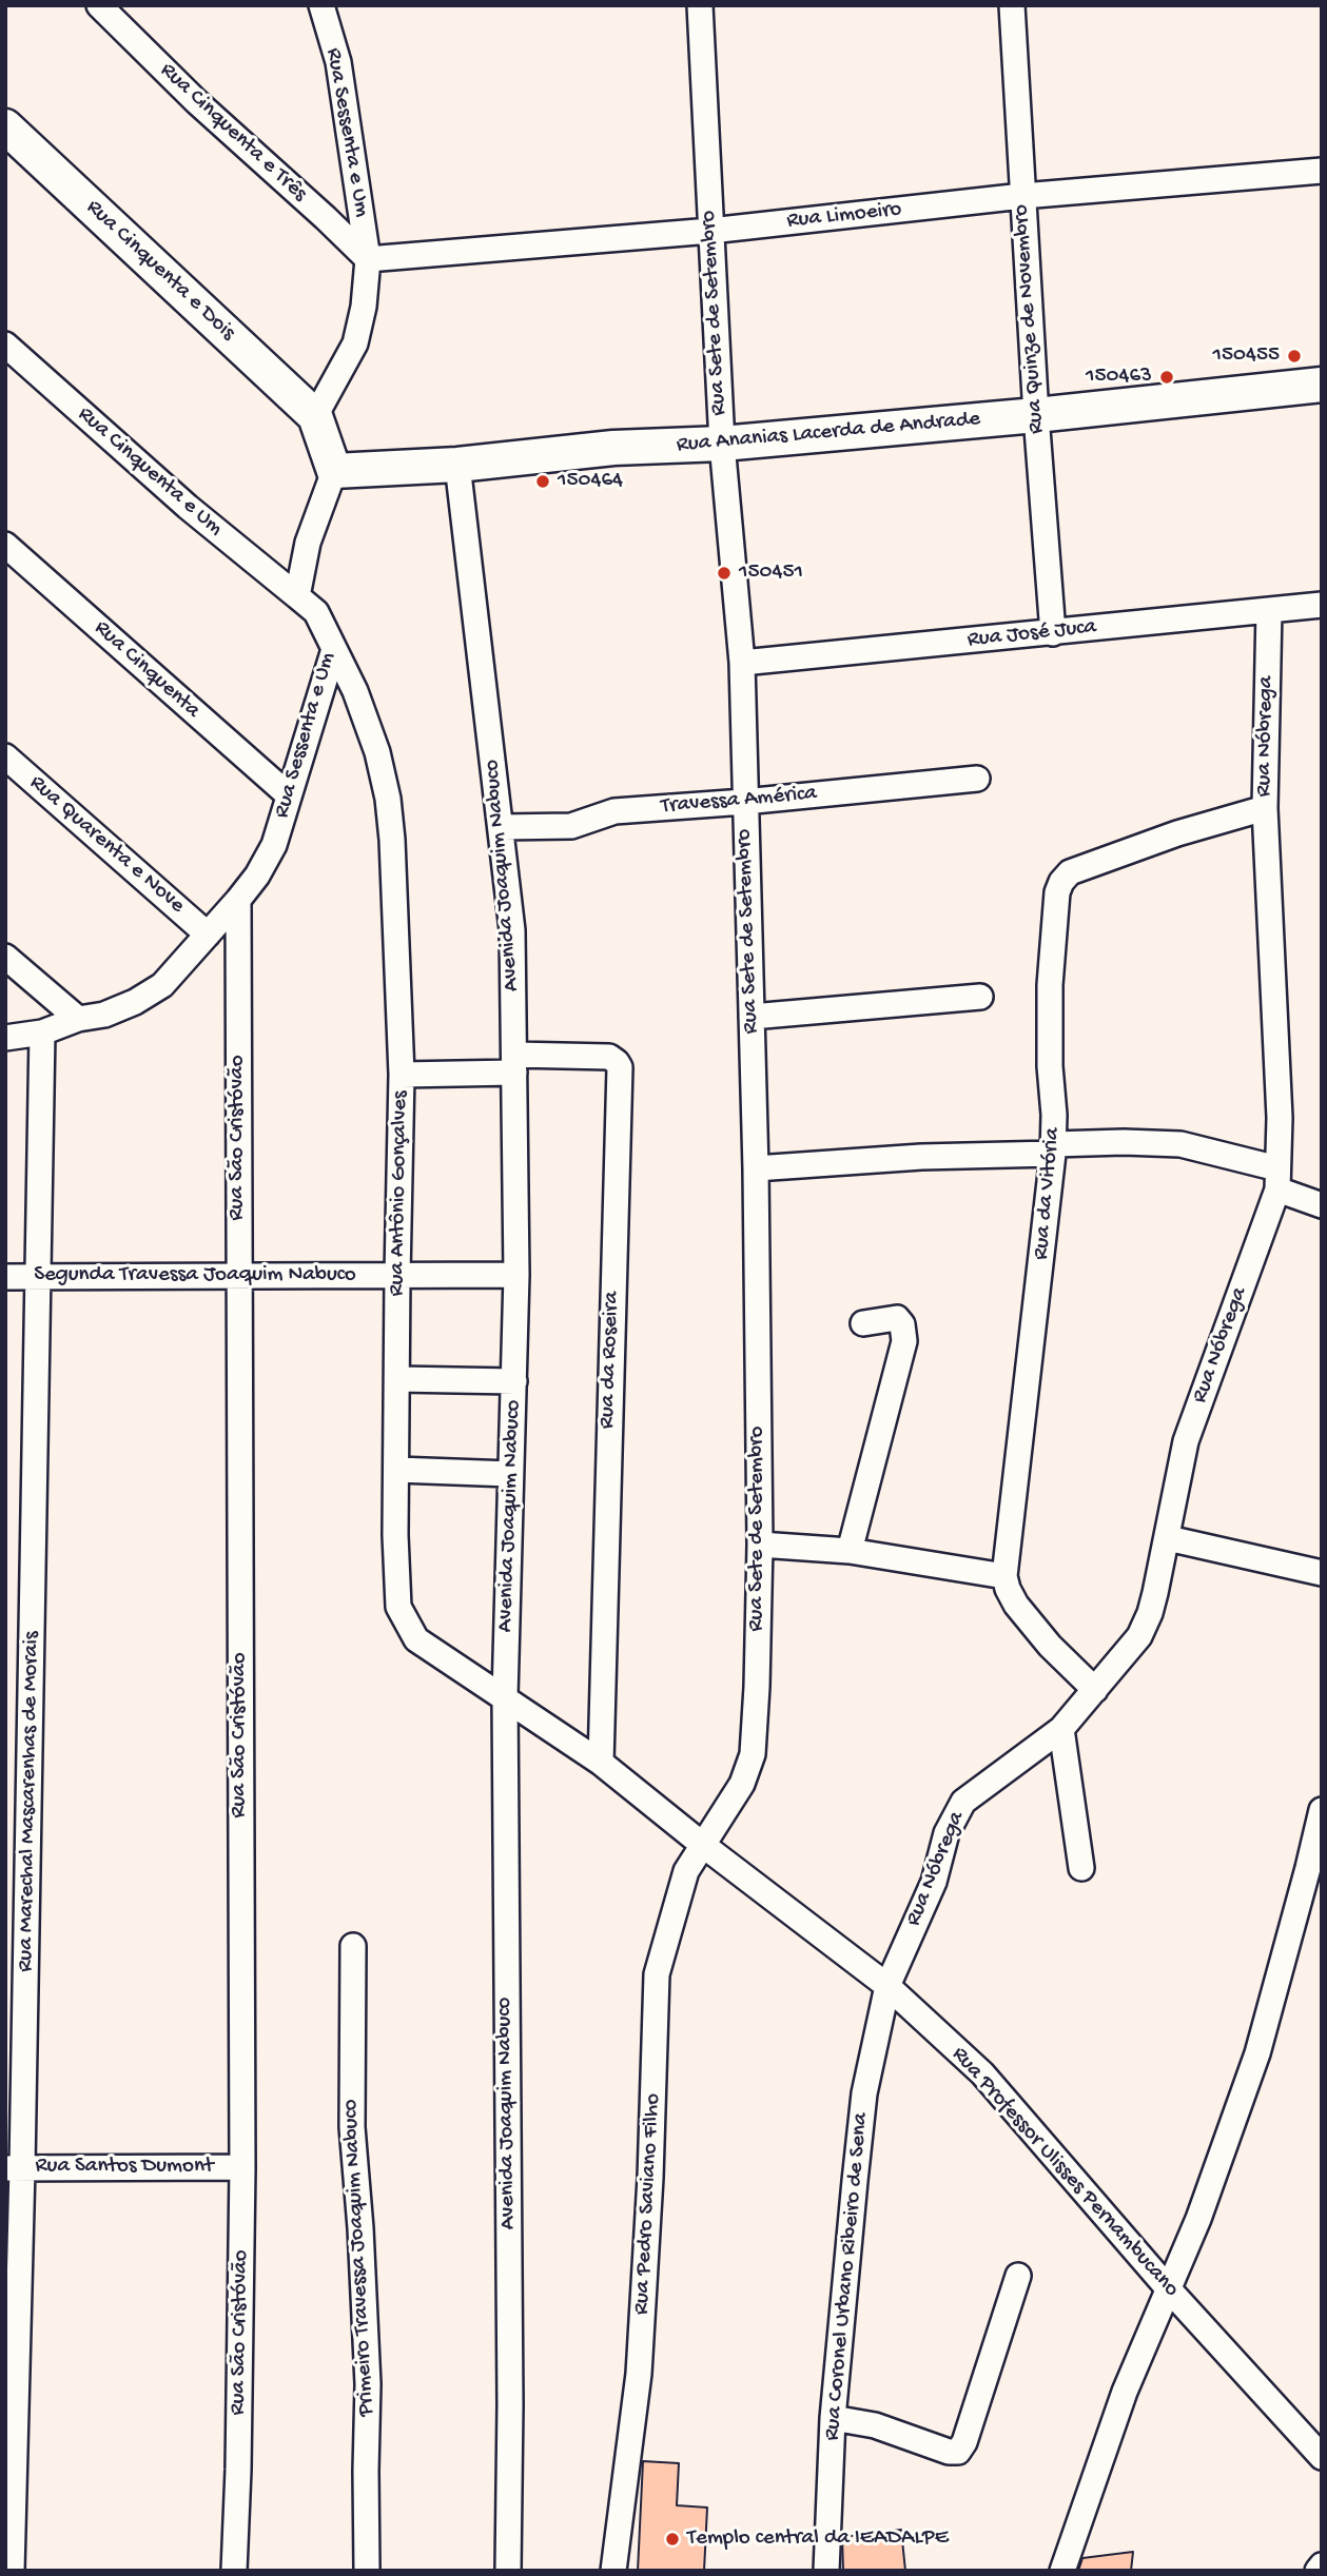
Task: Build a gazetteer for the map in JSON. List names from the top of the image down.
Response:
{
  "streets": {
    "street": [
      "Rua Cinquenta e Três",
      "Rua Sessenta e Um",
      "Rua Limoeiro",
      "Rua Cinquenta e Dois",
      "Rua Sete de Setembro",
      "Rua Quinze de Novembro",
      "Rua Ananias Lacerda de Andrade",
      "Rua Cinquenta e Um",
      "Rua José Juca",
      "Rua Cinquenta",
      "Rua Nóbrega",
      "Travessa América",
      "Rua Quarenta e Nove",
      "Avenida Joaquim Nabuco",
      "Rua São Cristóvão",
      "Rua Antônio Gonçalves",
      "Rua da Vitória",
      "Segunda Travessa Joaquim Nabuco",
      "Rua da Roseira",
      "Rua Marechal Mascarenhas de Morais",
      "Rua Santos Dumont",
      "Rua Professor Ulisses Pernambucano",
      "Rua Pedro Saviano Filho",
      "Primeiro Travessa Joaquim Nabuco",
      "Rua Coronel Urbano Ribeiro de Sena"
    ]
  },
  "crossings": [
    ["Rua Cinquenta e Três", "Rua Sessenta e Um"],
    ["Rua Cinquenta e Três", "Rua Limoeiro"],
    ["Rua Sessenta e Um", "Rua Limoeiro"],
    ["Rua Sessenta e Um", "Rua Cinquenta e Dois"],
    ["Rua Sessenta e Um", "Rua Cinquenta e Um"],
    ["Rua Sessenta e Um", "Rua Cinquenta"],
    ["Rua Sessenta e Um", "Rua Quarenta e Nove"],
    ["Rua Sessenta e Um", "Rua São Cristóvão"],
    ["Rua Sessenta e Um", "Rua Antônio Gonçalves"],
    ["Rua Sessenta e Um", "Rua Marechal Mascarenhas de Morais"],
    ["Rua Limoeiro", "Rua Sete de Setembro"],
    ["Rua Limoeiro", "Rua Quinze de Novembro"],
    ["Rua Sete de Setembro", "Rua Ananias Lacerda de Andrade"],
    ["Rua Sete de Setembro", "Rua José Juca"],
    ["Rua Sete de Setembro", "Travessa América"],
    ["Rua Sete de Setembro", "Rua Professor Ulisses Pernambucano"],
    ["Rua Sete de Setembro", "Rua Pedro Saviano Filho"],
    ["Rua Quinze de Novembro", "Rua Ananias Lacerda de Andrade"],
    ["Rua Quinze de Novembro", "Rua José Juca"],
    ["Rua Ananias Lacerda de Andrade", "Avenida Joaquim Nabuco"],
    ["Rua José Juca", "Rua Nóbrega"],
    ["Rua Nóbrega", "Rua da Vitória"],
    ["Rua Nóbrega", "Rua Professor Ulisses Pernambucano"],
    ["Rua Nóbrega", "Rua Coronel Urbano Ribeiro de Sena"],
    ["Travessa América", "Avenida Joaquim Nabuco"],
    ["Avenida Joaquim Nabuco", "Rua Antônio Gonçalves"],
    ["Avenida Joaquim Nabuco", "Segunda Travessa Joaquim Nabuco"],
    ["Avenida Joaquim Nabuco", "Rua da Roseira"],
    ["Avenida Joaquim Nabuco", "Rua Professor Ulisses Pernambucano"],
    ["Rua São Cristóvão", "Segunda Travessa Joaquim Nabuco"],
    ["Rua São Cristóvão", "Rua Santos Dumont"],
    ["Rua Antônio Gonçalves", "Segunda Travessa Joaquim Nabuco"],
    ["Rua Antônio Gonçalves", "Rua da Roseira"],
    ["Rua Antônio Gonçalves", "Rua Professor Ulisses Pernambucano"],
    ["Segunda Travessa Joaquim Nabuco", "Rua Marechal Mascarenhas de Morais"],
    ["Rua da Roseira", "Rua Professor Ulisses Pernambucano"],
    ["Rua Marechal Mascarenhas de Morais", "Rua Santos Dumont"],
    ["Rua Professor Ulisses Pernambucano", "Rua Pedro Saviano Filho"],
    ["Rua Professor Ulisses Pernambucano", "Rua Coronel Urbano Ribeiro de Sena"]
  ],
  "places": [
    "150455",
    "150463",
    "150464",
    "150451",
    "Templo central da IEADALPE"
  ]
}
